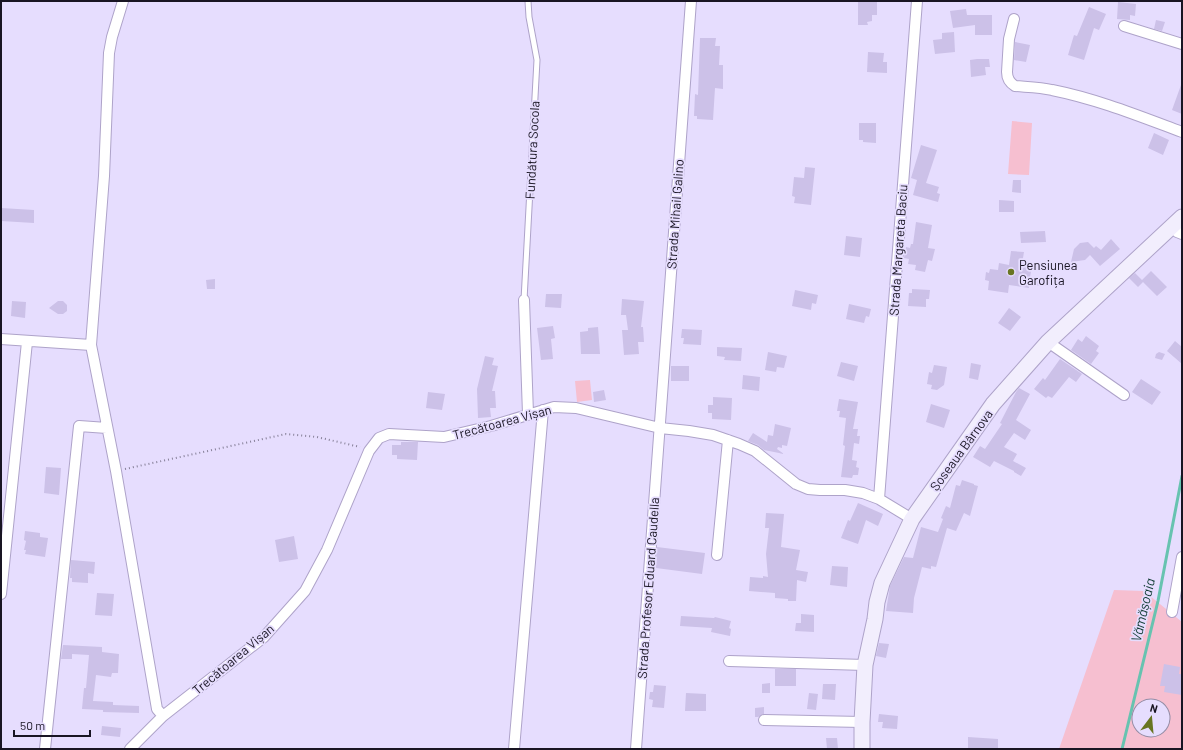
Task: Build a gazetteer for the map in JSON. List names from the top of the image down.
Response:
{
  "streets": {
    "main road": ["Șoseaua Bârnova"],
    "street": [
      "Strada Mihail Galino",
      "Strada Margareta Baciu",
      "Trecătoarea Vișan",
      "Strada Profesor Eduard Caudella"
    ],
    "lane": ["Fundătura Socola"]
  },
  "crossings": [
    ["Strada Mihail Galino", "Trecătoarea Vișan"],
    ["Strada Mihail Galino", "Strada Profesor Eduard Caudella"],
    ["Strada Margareta Baciu", "Trecătoarea Vișan"],
    ["Trecătoarea Vișan", "Șoseaua Bârnova"],
    ["Trecătoarea Vișan", "Strada Profesor Eduard Caudella"]
  ],
  "water": ["Vămășoaia"],
  "places": ["Pensiunea Garofița"],
  "scale_bar": "50 m",
  "north": "top"
}
